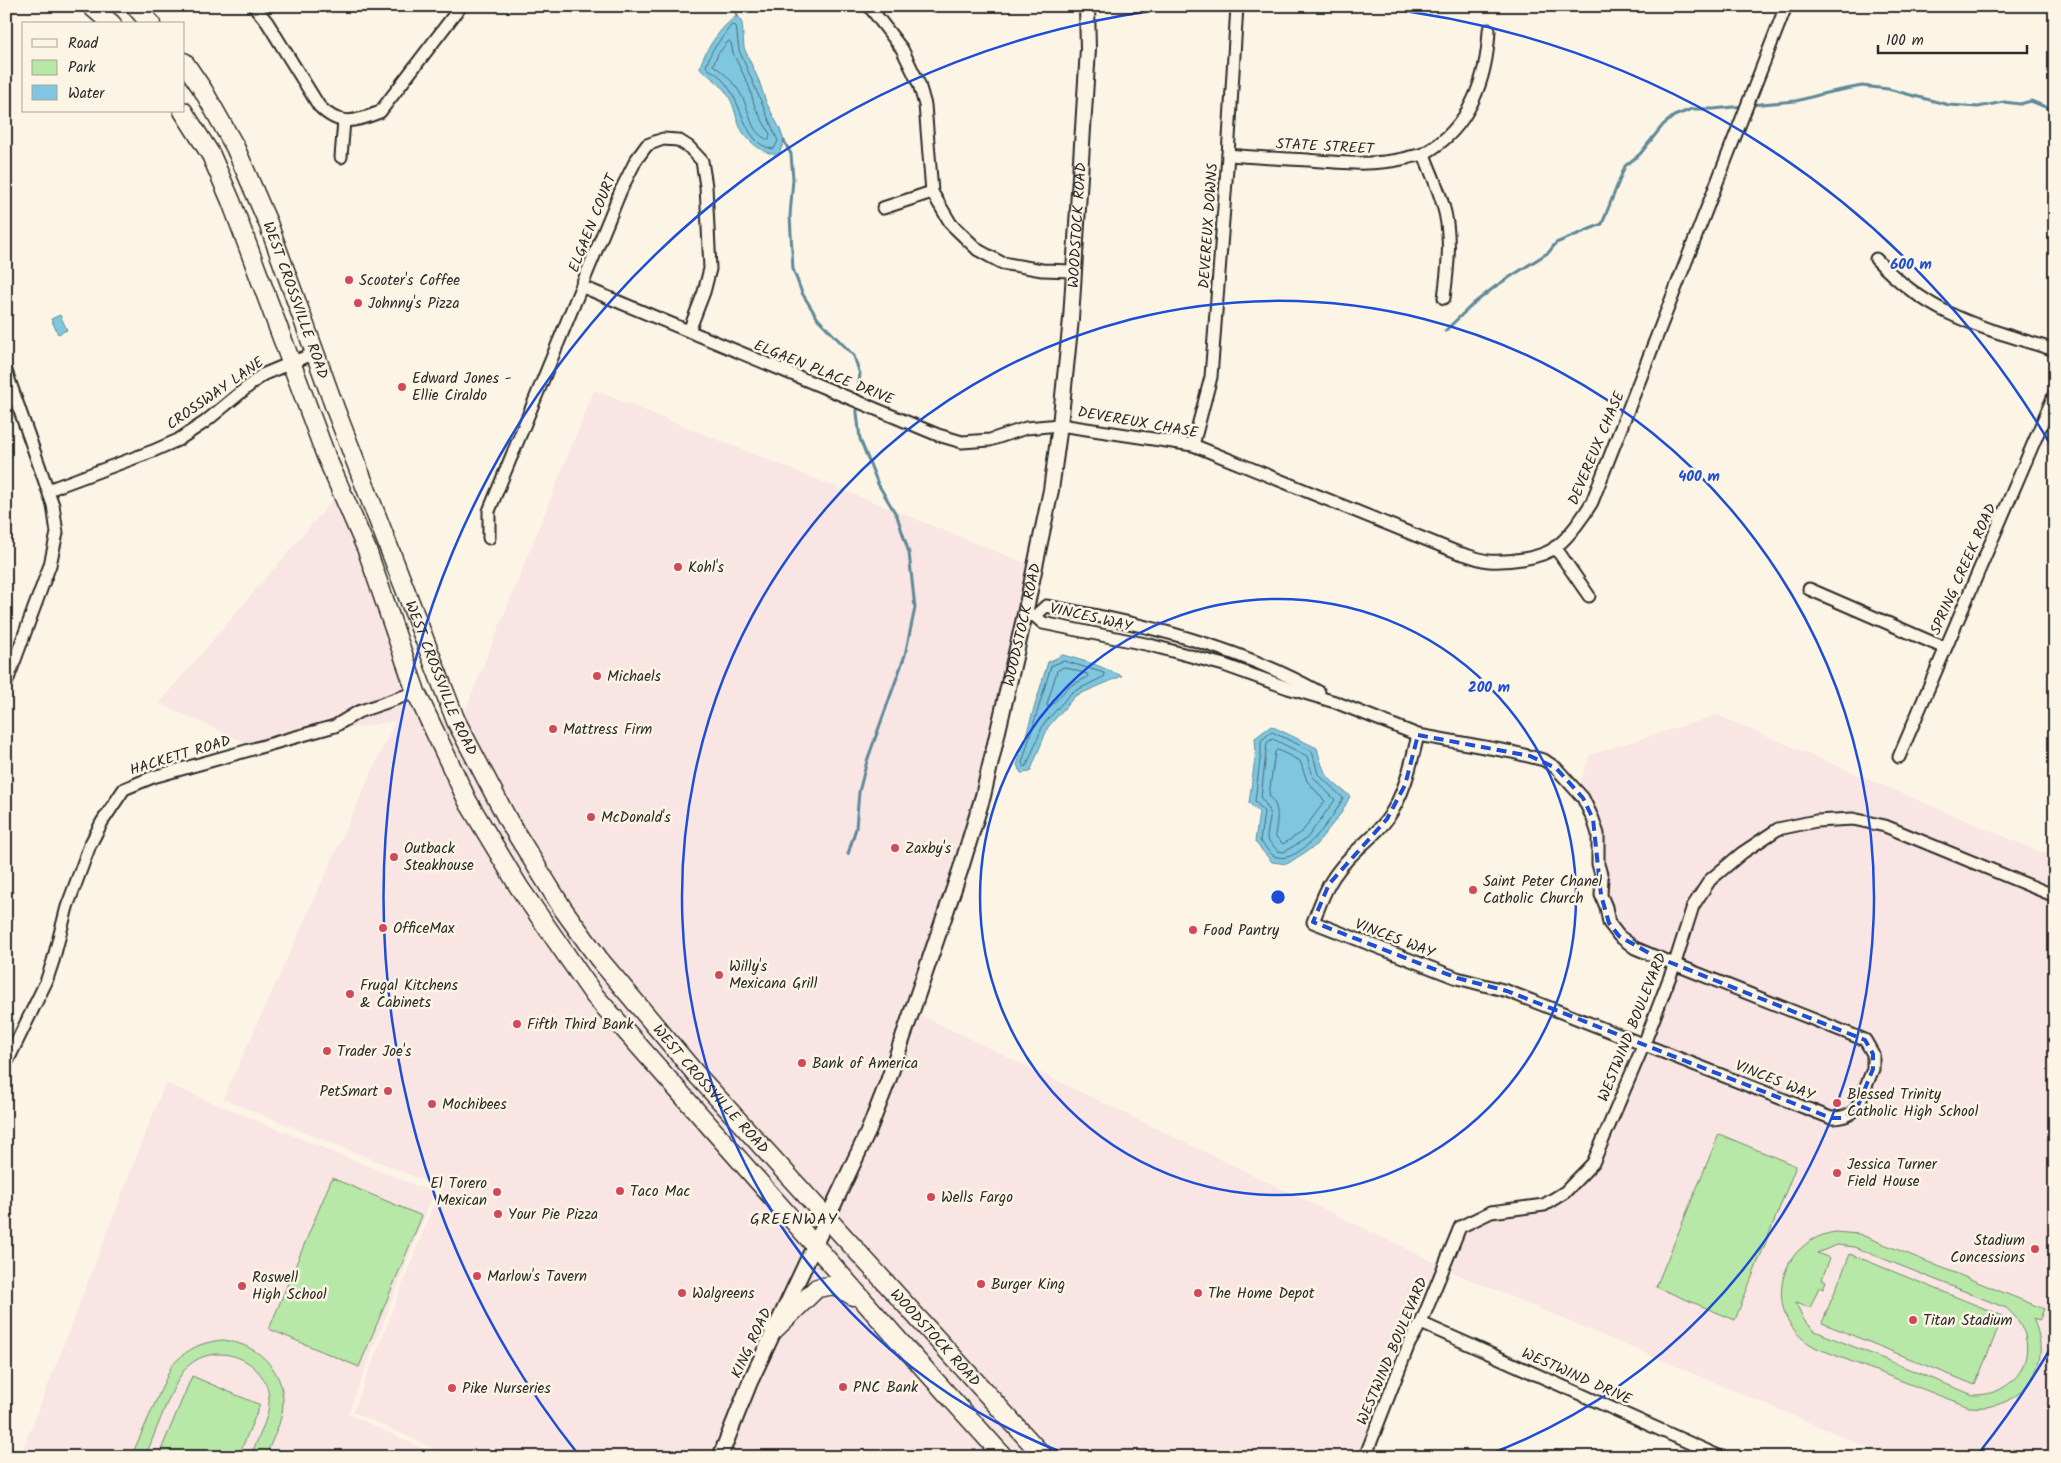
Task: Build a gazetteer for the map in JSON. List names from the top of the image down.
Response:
{
  "streets": {
    "main road": ["WOODSTOCK ROAD", "WEST CROSSVILLE ROAD"],
    "street": [
      "STATE STREET",
      "ELGAEN COURT",
      "DEVEREUX DOWNS",
      "ELGAEN PLACE DRIVE",
      "CROSSWAY LANE",
      "DEVEREUX CHASE",
      "SPRING CREEK ROAD",
      "VINCES WAY",
      "HACKETT ROAD",
      "WESTWIND BOULEVARD",
      "KING ROAD",
      "WESTWIND DRIVE"
    ]
  },
  "crossings": [
    ["STATE STREET", "DEVEREUX DOWNS"],
    ["ELGAEN COURT", "ELGAEN PLACE DRIVE"],
    ["WOODSTOCK ROAD", "WEST CROSSVILLE ROAD"],
    ["WOODSTOCK ROAD", "ELGAEN PLACE DRIVE"],
    ["WOODSTOCK ROAD", "DEVEREUX CHASE"],
    ["WOODSTOCK ROAD", "VINCES WAY"],
    ["WOODSTOCK ROAD", "KING ROAD"],
    ["DEVEREUX DOWNS", "DEVEREUX CHASE"],
    ["WEST CROSSVILLE ROAD", "CROSSWAY LANE"],
    ["WEST CROSSVILLE ROAD", "HACKETT ROAD"],
    ["WEST CROSSVILLE ROAD", "KING ROAD"],
    ["ELGAEN PLACE DRIVE", "DEVEREUX CHASE"],
    ["VINCES WAY", "WESTWIND BOULEVARD"],
    ["WESTWIND BOULEVARD", "WESTWIND DRIVE"]
  ],
  "districts": ["GREENWAY"],
  "places": [
    "Scooter's Coffee",
    "Johnny's Pizza",
    "Edward Jones - Ellie Ciraldo",
    "Kohl's",
    "Michaels",
    "Mattress Firm",
    "McDonald's",
    "Zaxby's",
    "Outback Steakhouse",
    "Saint Peter Chanel Catholic Church",
    "OfficeMax",
    "Food Pantry",
    "Willy's Mexicana Grill",
    "Frugal Kitchens & Cabinets",
    "Fifth Third Bank",
    "Trader Joe's",
    "Bank of America",
    "PetSmart",
    "Blessed Trinity Catholic High School",
    "Mochibees",
    "Jessica Turner Field House",
    "Taco Mac",
    "El Torero Mexican",
    "Wells Fargo",
    "Your Pie Pizza",
    "Stadium Concessions",
    "Marlow's Tavern",
    "Burger King",
    "Roswell High School",
    "Walgreens",
    "The Home Depot",
    "Titan Stadium",
    "PNC Bank",
    "Pike Nurseries"
  ],
  "legend": ["Road", "Park", "Water"],
  "scale_bar": "100 m",
  "rings": ["600 m", "400 m", "200 m"]
}
